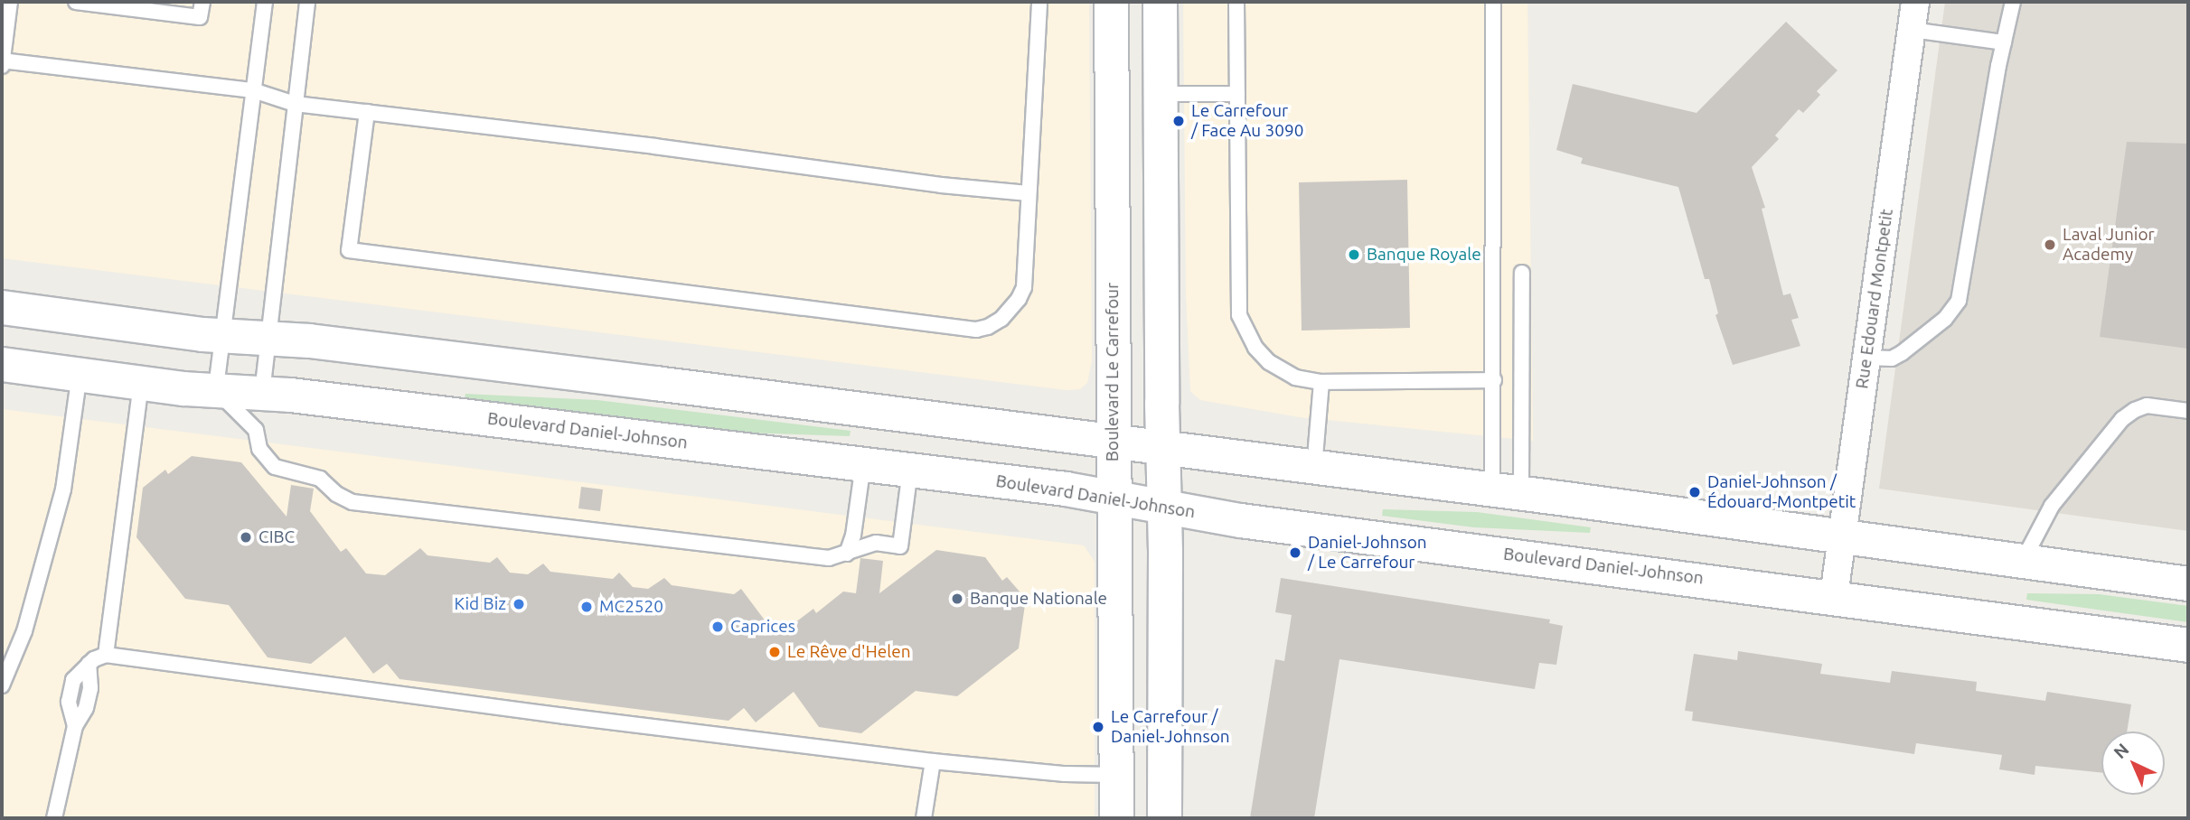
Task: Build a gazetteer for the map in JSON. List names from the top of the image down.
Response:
{
  "streets": {
    "street": ["Rue Edouard Montpetit", "Boulevard Le Carrefour", "Boulevard Daniel-Johnson"]
  },
  "crossings": [
    ["Rue Edouard Montpetit", "Boulevard Daniel-Johnson"],
    ["Boulevard Le Carrefour", "Boulevard Daniel-Johnson"]
  ],
  "places": [
    "Le Carrefour / Face Au 3090",
    "Laval Junior Academy",
    "Banque Royale",
    "Daniel-Johnson / Édouard-Montpetit",
    "CIBC",
    "Daniel-Johnson / Le Carrefour",
    "Banque Nationale",
    "Kid Biz",
    "MC2520",
    "Caprices",
    "Le Rêve d'Helen",
    "Le Carrefour / Daniel-Johnson"
  ],
  "north": "top left"
}
